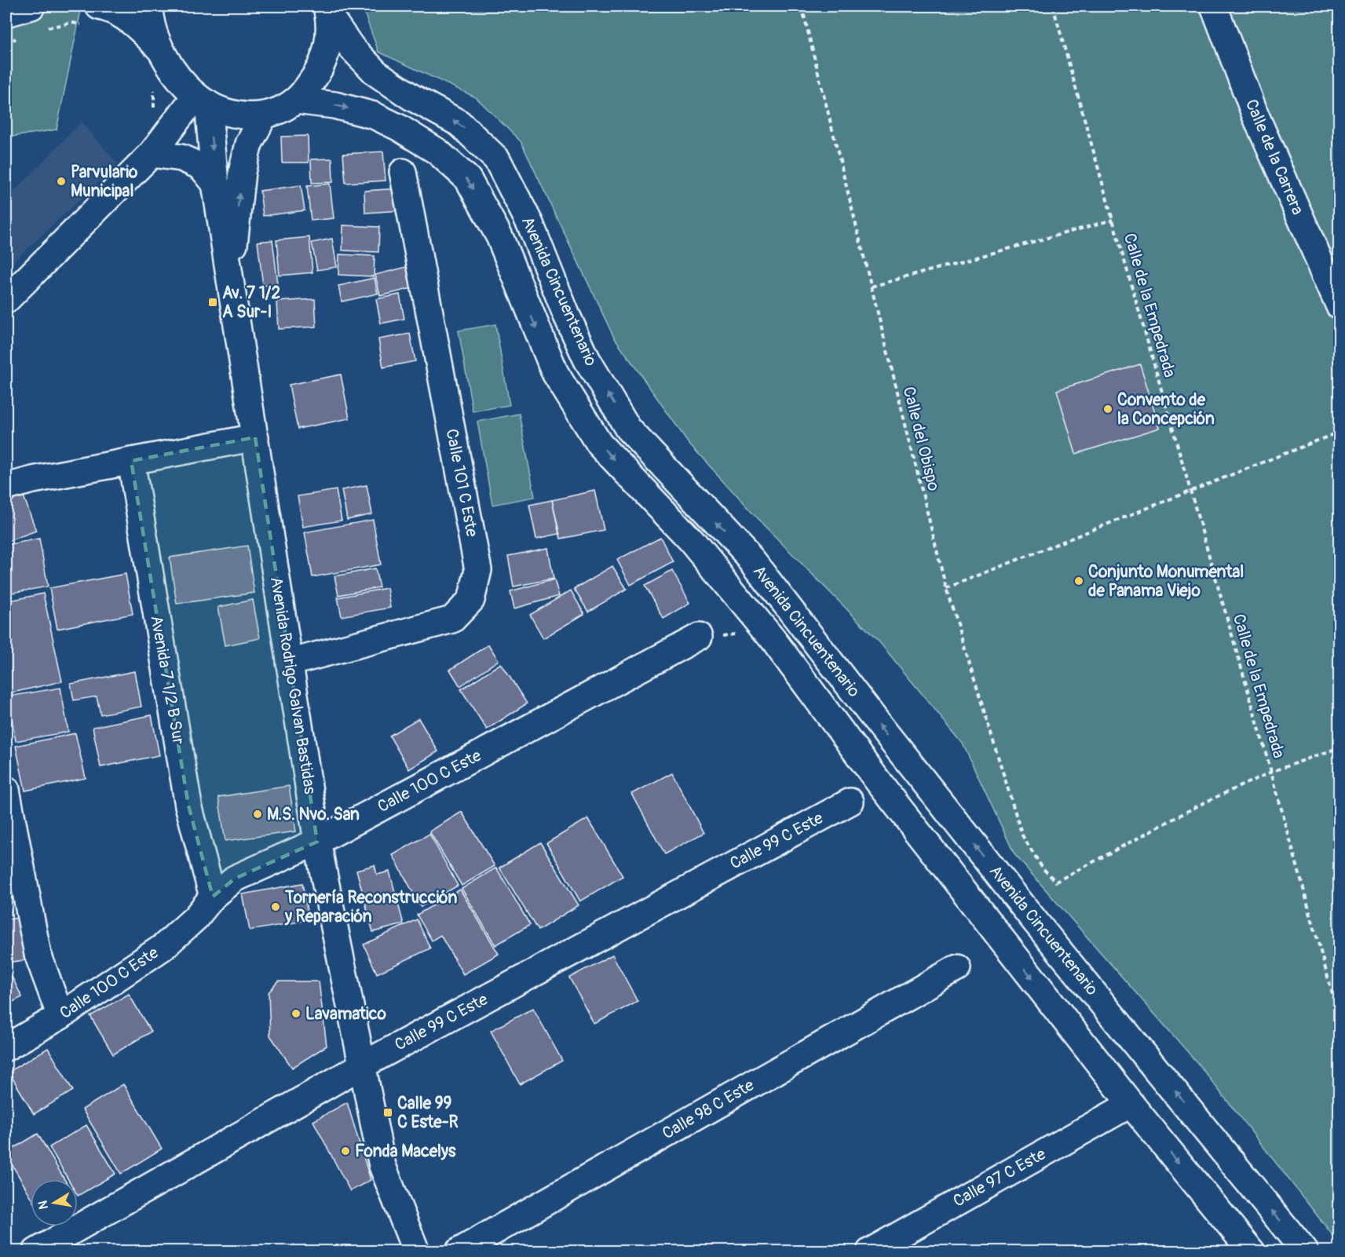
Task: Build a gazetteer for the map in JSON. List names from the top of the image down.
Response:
{
  "streets": {
    "street": [
      "Calle de la Carrera",
      "Avenida Cincuentenario",
      "Calle 101 C Este",
      "Avenida 7 1/2 B Sur",
      "Avenida Rodrigo Galvan Bastidas",
      "Calle 100 C Este",
      "Calle 99 C Este",
      "Calle 98 C Este",
      "Calle 97 C Este"
    ],
    "path": ["Calle de la Empedrada", "Calle del Obispo"]
  },
  "crossings": [
    ["Avenida Cincuentenario", "Calle 97 C Este"],
    ["Calle de la Empedrada", "Calle del Obispo"],
    ["Calle 101 C Este", "Avenida Rodrigo Galvan Bastidas"],
    ["Avenida 7 1/2 B Sur", "Calle 100 C Este"],
    ["Avenida Rodrigo Galvan Bastidas", "Calle 100 C Este"],
    ["Avenida Rodrigo Galvan Bastidas", "Calle 99 C Este"]
  ],
  "places": {
    "other": [
      "Parvulario Municipal",
      "Convento de la Concepción",
      "Conjunto Monumental de Panama Viejo",
      "M.S. Nvo. San",
      "Tornería Reconstrucción y Reparación",
      "Lavamatico",
      "Fonda Macelys"
    ],
    "transit": ["Av. 7 1/2 A Sur-I", "Calle 99 C Este-R"]
  },
  "north": "left"
}
